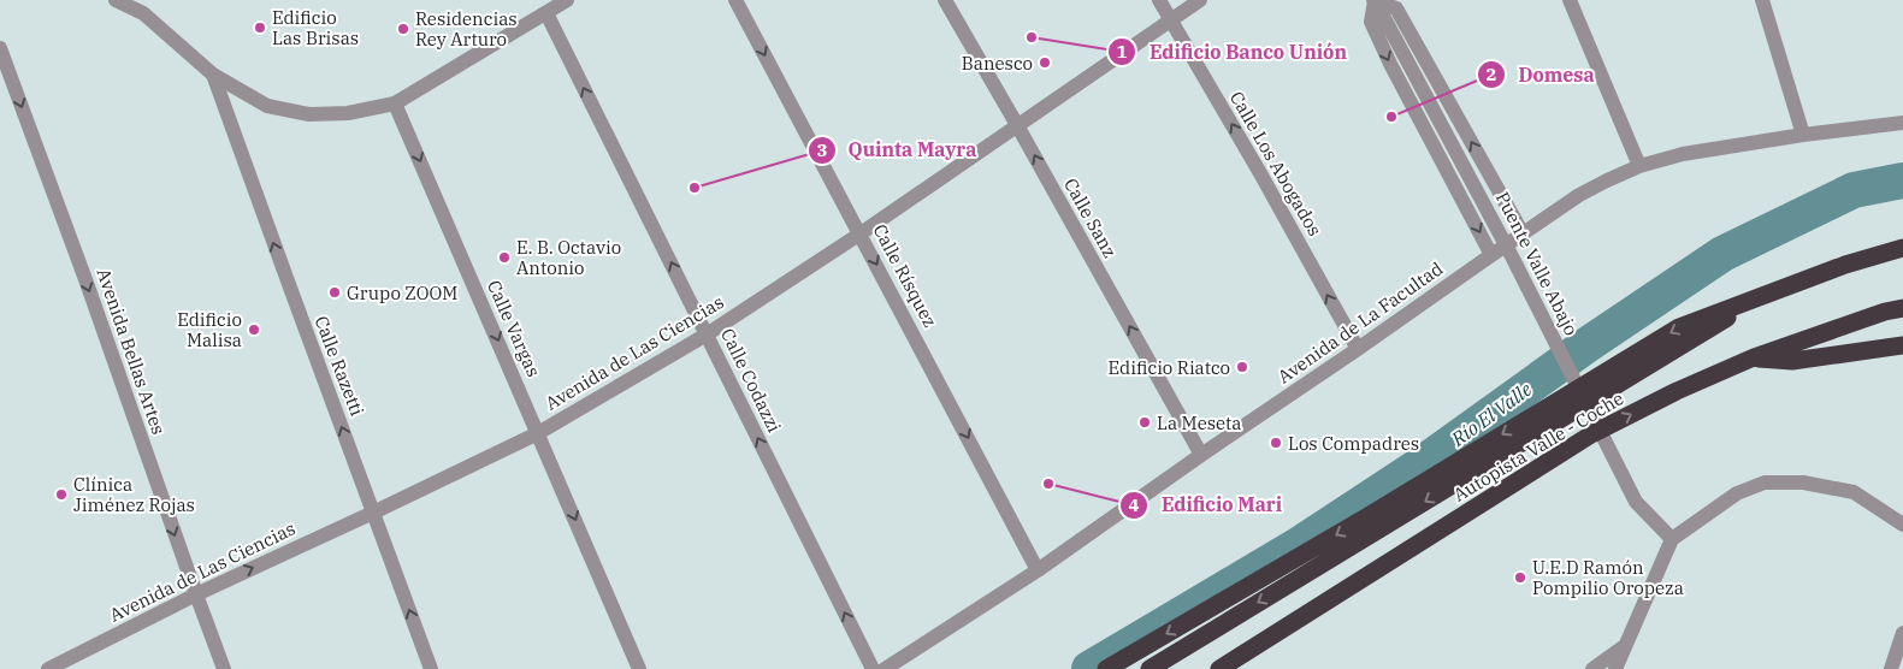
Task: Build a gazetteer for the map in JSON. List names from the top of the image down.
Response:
{
  "streets": {
    "highway": ["Autopista Valle - Coche"],
    "street": [
      "Calle Los Abogados",
      "Calle Sanz",
      "Puente Valle Abajo",
      "Calle Rísquez",
      "Avenida de La Facultad",
      "Calle Vargas",
      "Avenida Bellas Artes",
      "Avenida de Las Ciencias",
      "Calle Razetti",
      "Calle Codazzi"
    ]
  },
  "crossings": [
    ["Calle Los Abogados", "Avenida de La Facultad"],
    ["Calle Los Abogados", "Avenida de Las Ciencias"],
    ["Calle Sanz", "Avenida de La Facultad"],
    ["Calle Sanz", "Avenida de Las Ciencias"],
    ["Calle Rísquez", "Avenida de La Facultad"],
    ["Calle Rísquez", "Avenida de Las Ciencias"],
    ["Calle Vargas", "Avenida de Las Ciencias"],
    ["Avenida Bellas Artes", "Avenida de Las Ciencias"],
    ["Avenida de Las Ciencias", "Calle Razetti"],
    ["Avenida de Las Ciencias", "Calle Codazzi"]
  ],
  "one_way": [
    "Calle Los Abogados",
    "Calle Sanz",
    "Calle Rísquez",
    "Calle Vargas",
    "Avenida Bellas Artes",
    "Calle Razetti",
    "Calle Codazzi"
  ],
  "water": ["Río El Valle"],
  "places": [
    "Edificio Las Brisas",
    "Residencias Rey Arturo",
    "Edificio Banco Unión",
    "Banesco",
    "Domesa",
    "Quinta Mayra",
    "E. B. Octavio Antonio",
    "Grupo ZOOM",
    "Edificio Malisa",
    "Edificio Riatco",
    "La Meseta",
    "Los Compadres",
    "Edificio Mari",
    "Clínica Jiménez Rojas",
    "U.E.D Ramón Pompilio Oropeza"
  ]
}
